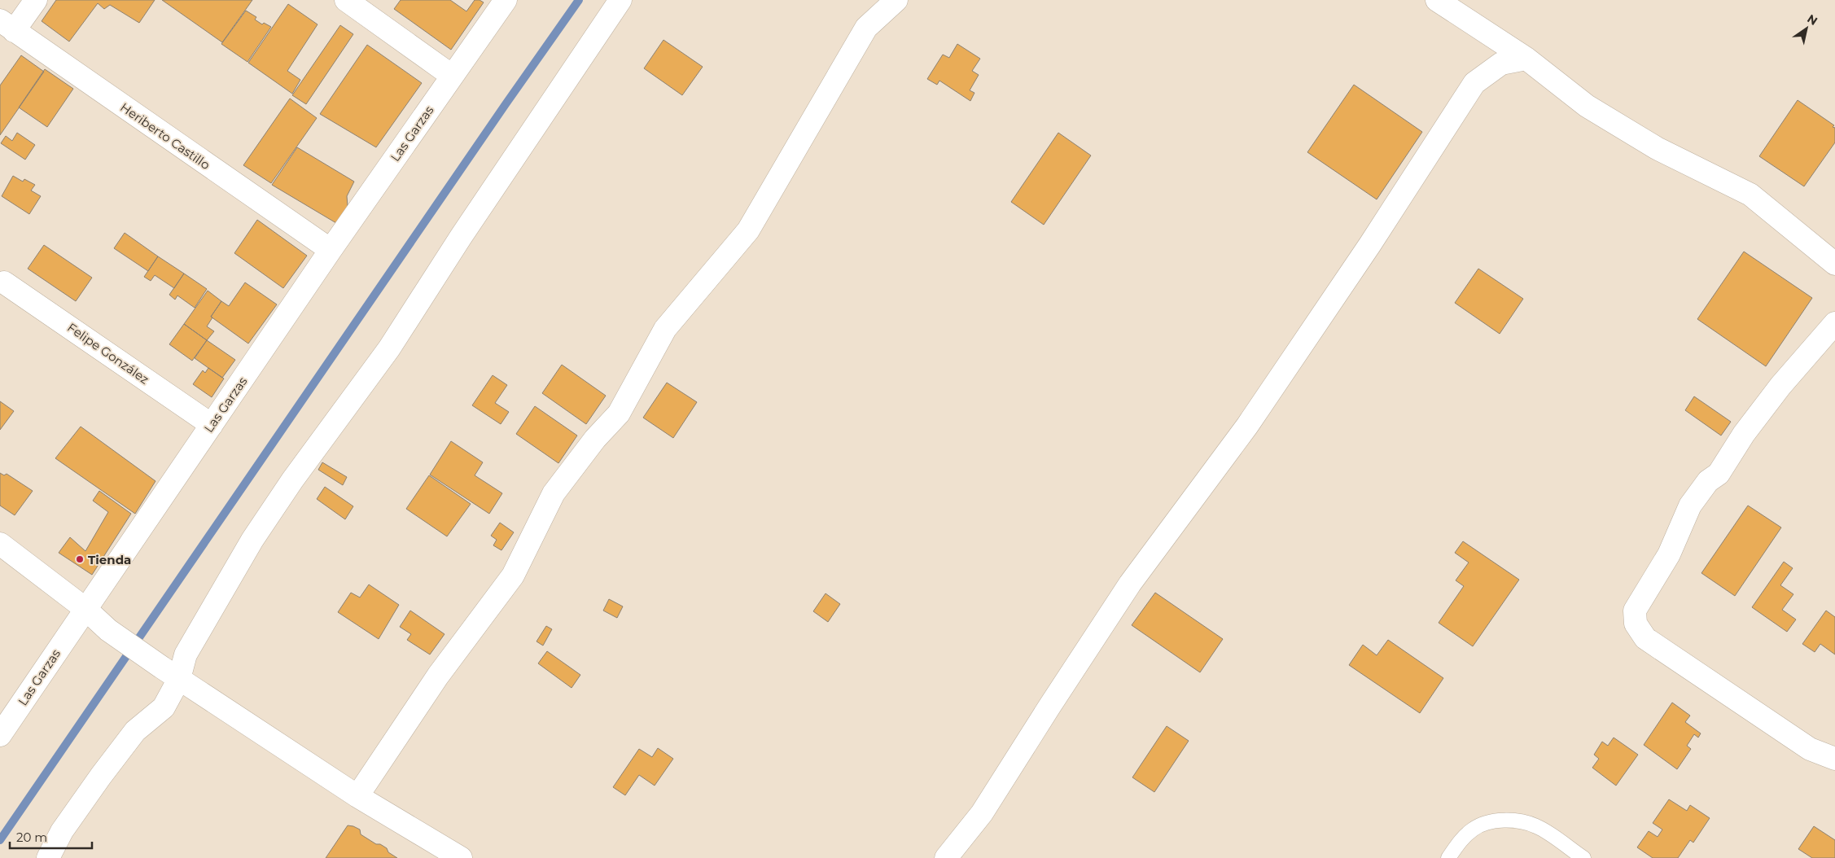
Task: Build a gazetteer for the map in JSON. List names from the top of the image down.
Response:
{
  "streets": {
    "street": ["Las Garzas", "Heriberto Castillo", "Felipe González"]
  },
  "crossings": [
    ["Las Garzas", "Heriberto Castillo"],
    ["Las Garzas", "Felipe González"]
  ],
  "places": ["Tienda"],
  "scale_bar": "20 m",
  "north": "top right"
}
